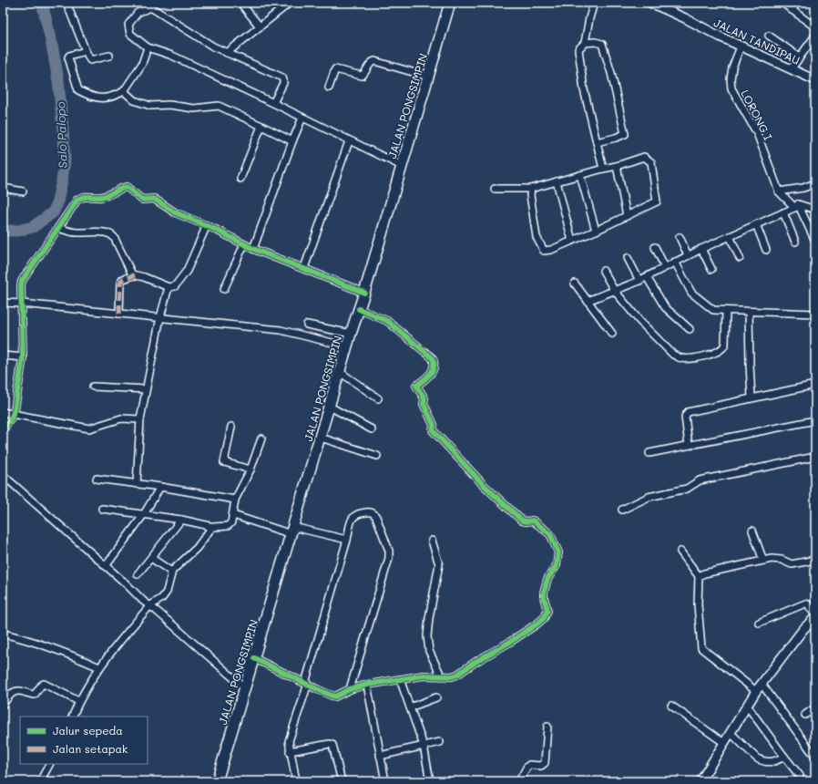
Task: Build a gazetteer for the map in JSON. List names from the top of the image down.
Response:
{
  "streets": {
    "main road": ["JALAN PONGSIMPIN"],
    "street": ["JALAN TANDIPAU", "LORONG I"]
  },
  "crossings": [
    ["JALAN TANDIPAU", "LORONG I"]
  ],
  "water": ["Salo Palopo"],
  "legend": ["Jalur sepeda", "Jalan setapak"]
}
